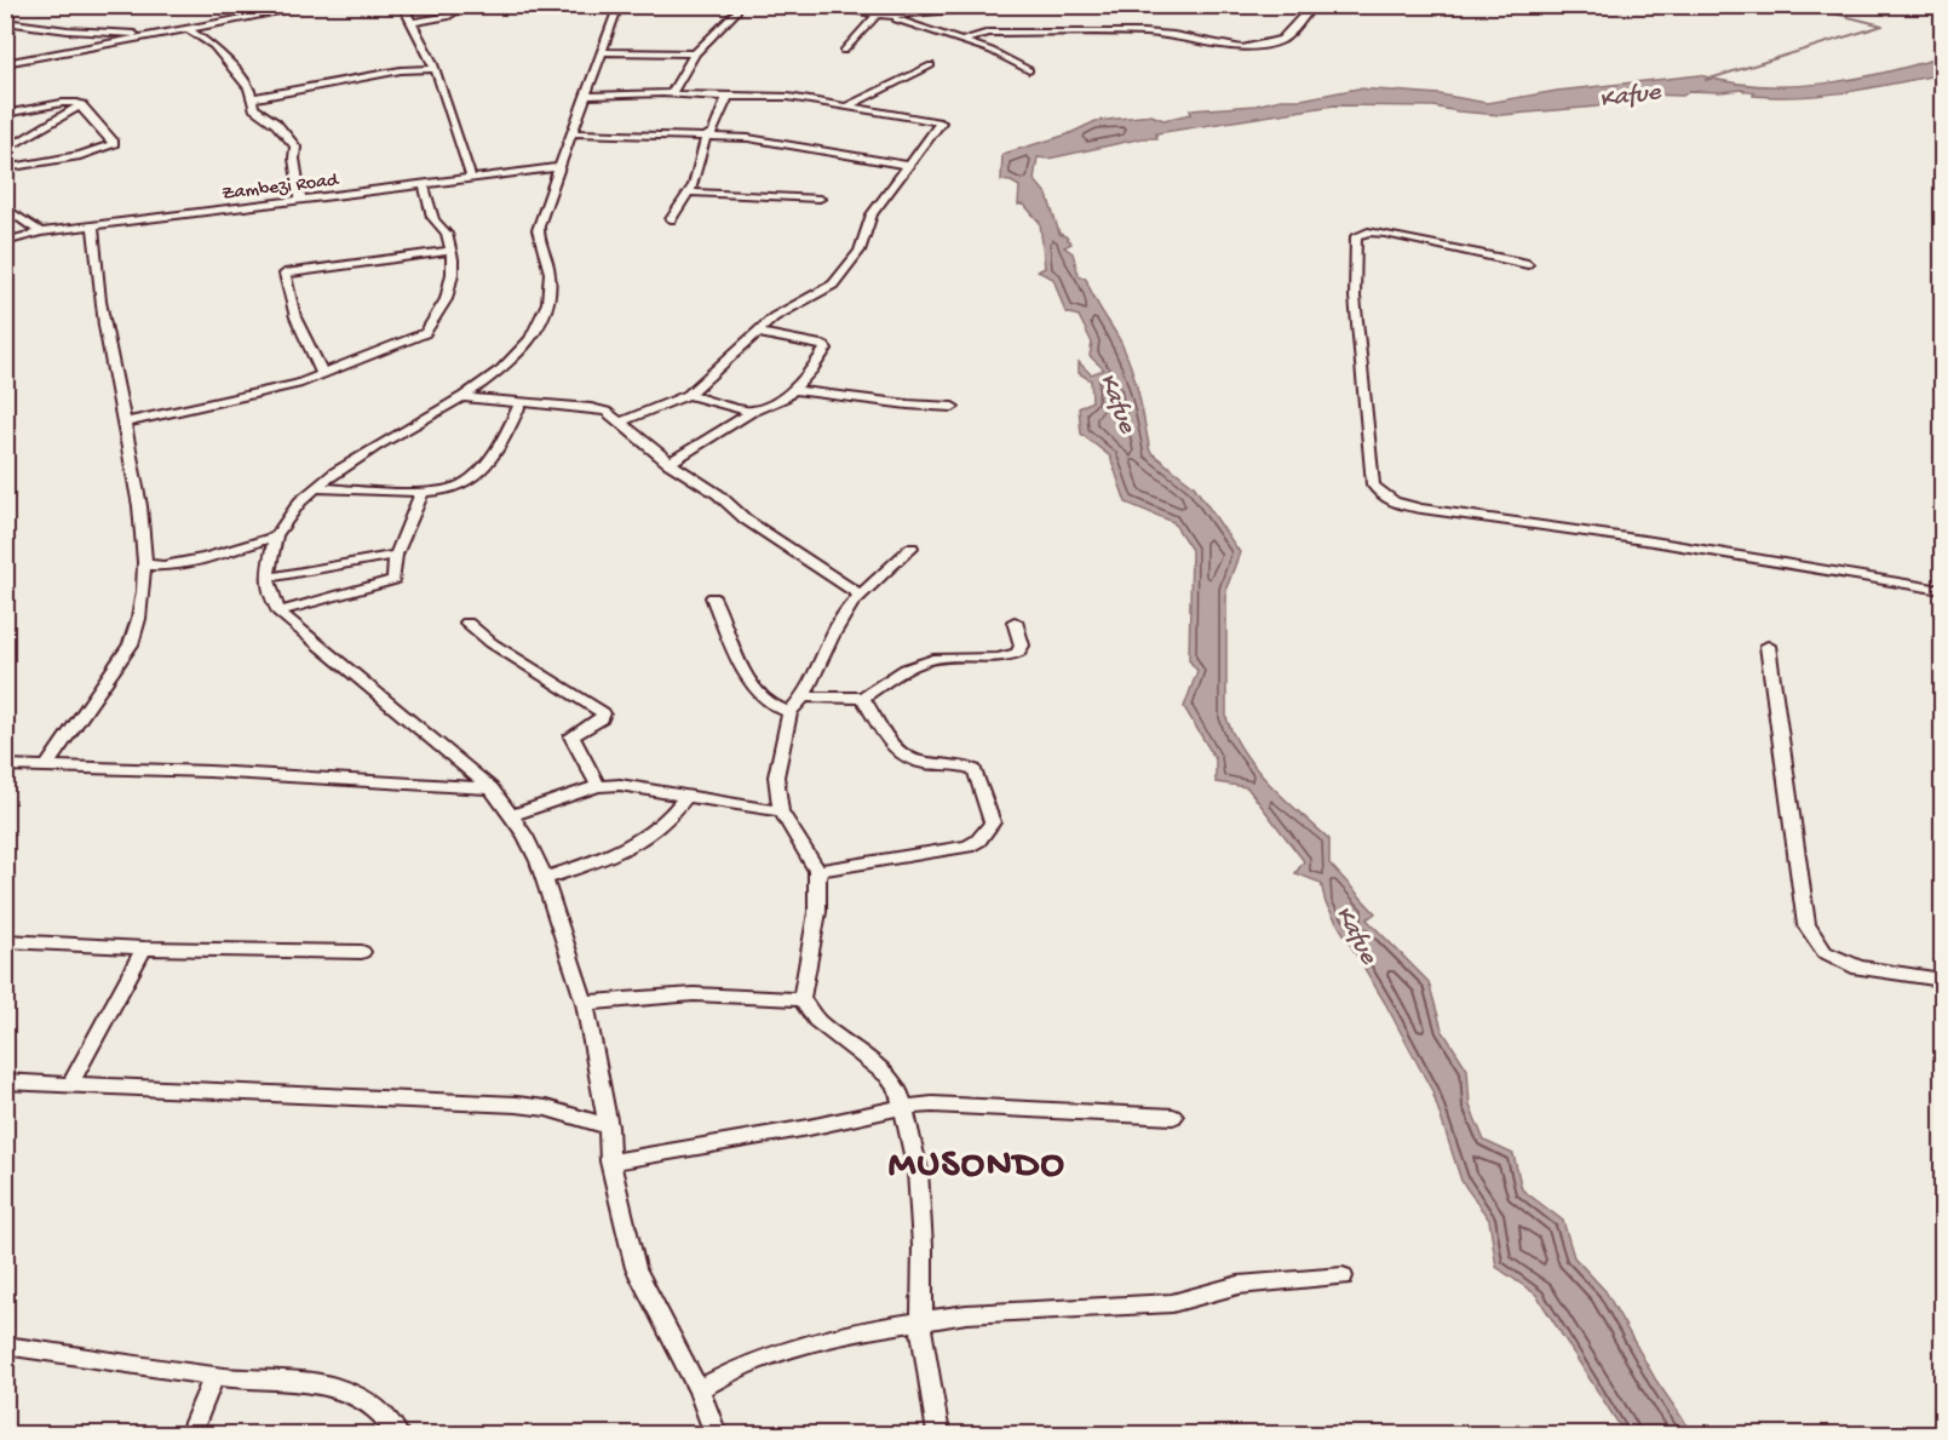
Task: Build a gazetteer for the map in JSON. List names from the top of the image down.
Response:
{
  "streets": {
    "street": ["Zambezi Road"]
  },
  "districts": ["MUSONDO"],
  "water": ["Kafue"]
}
